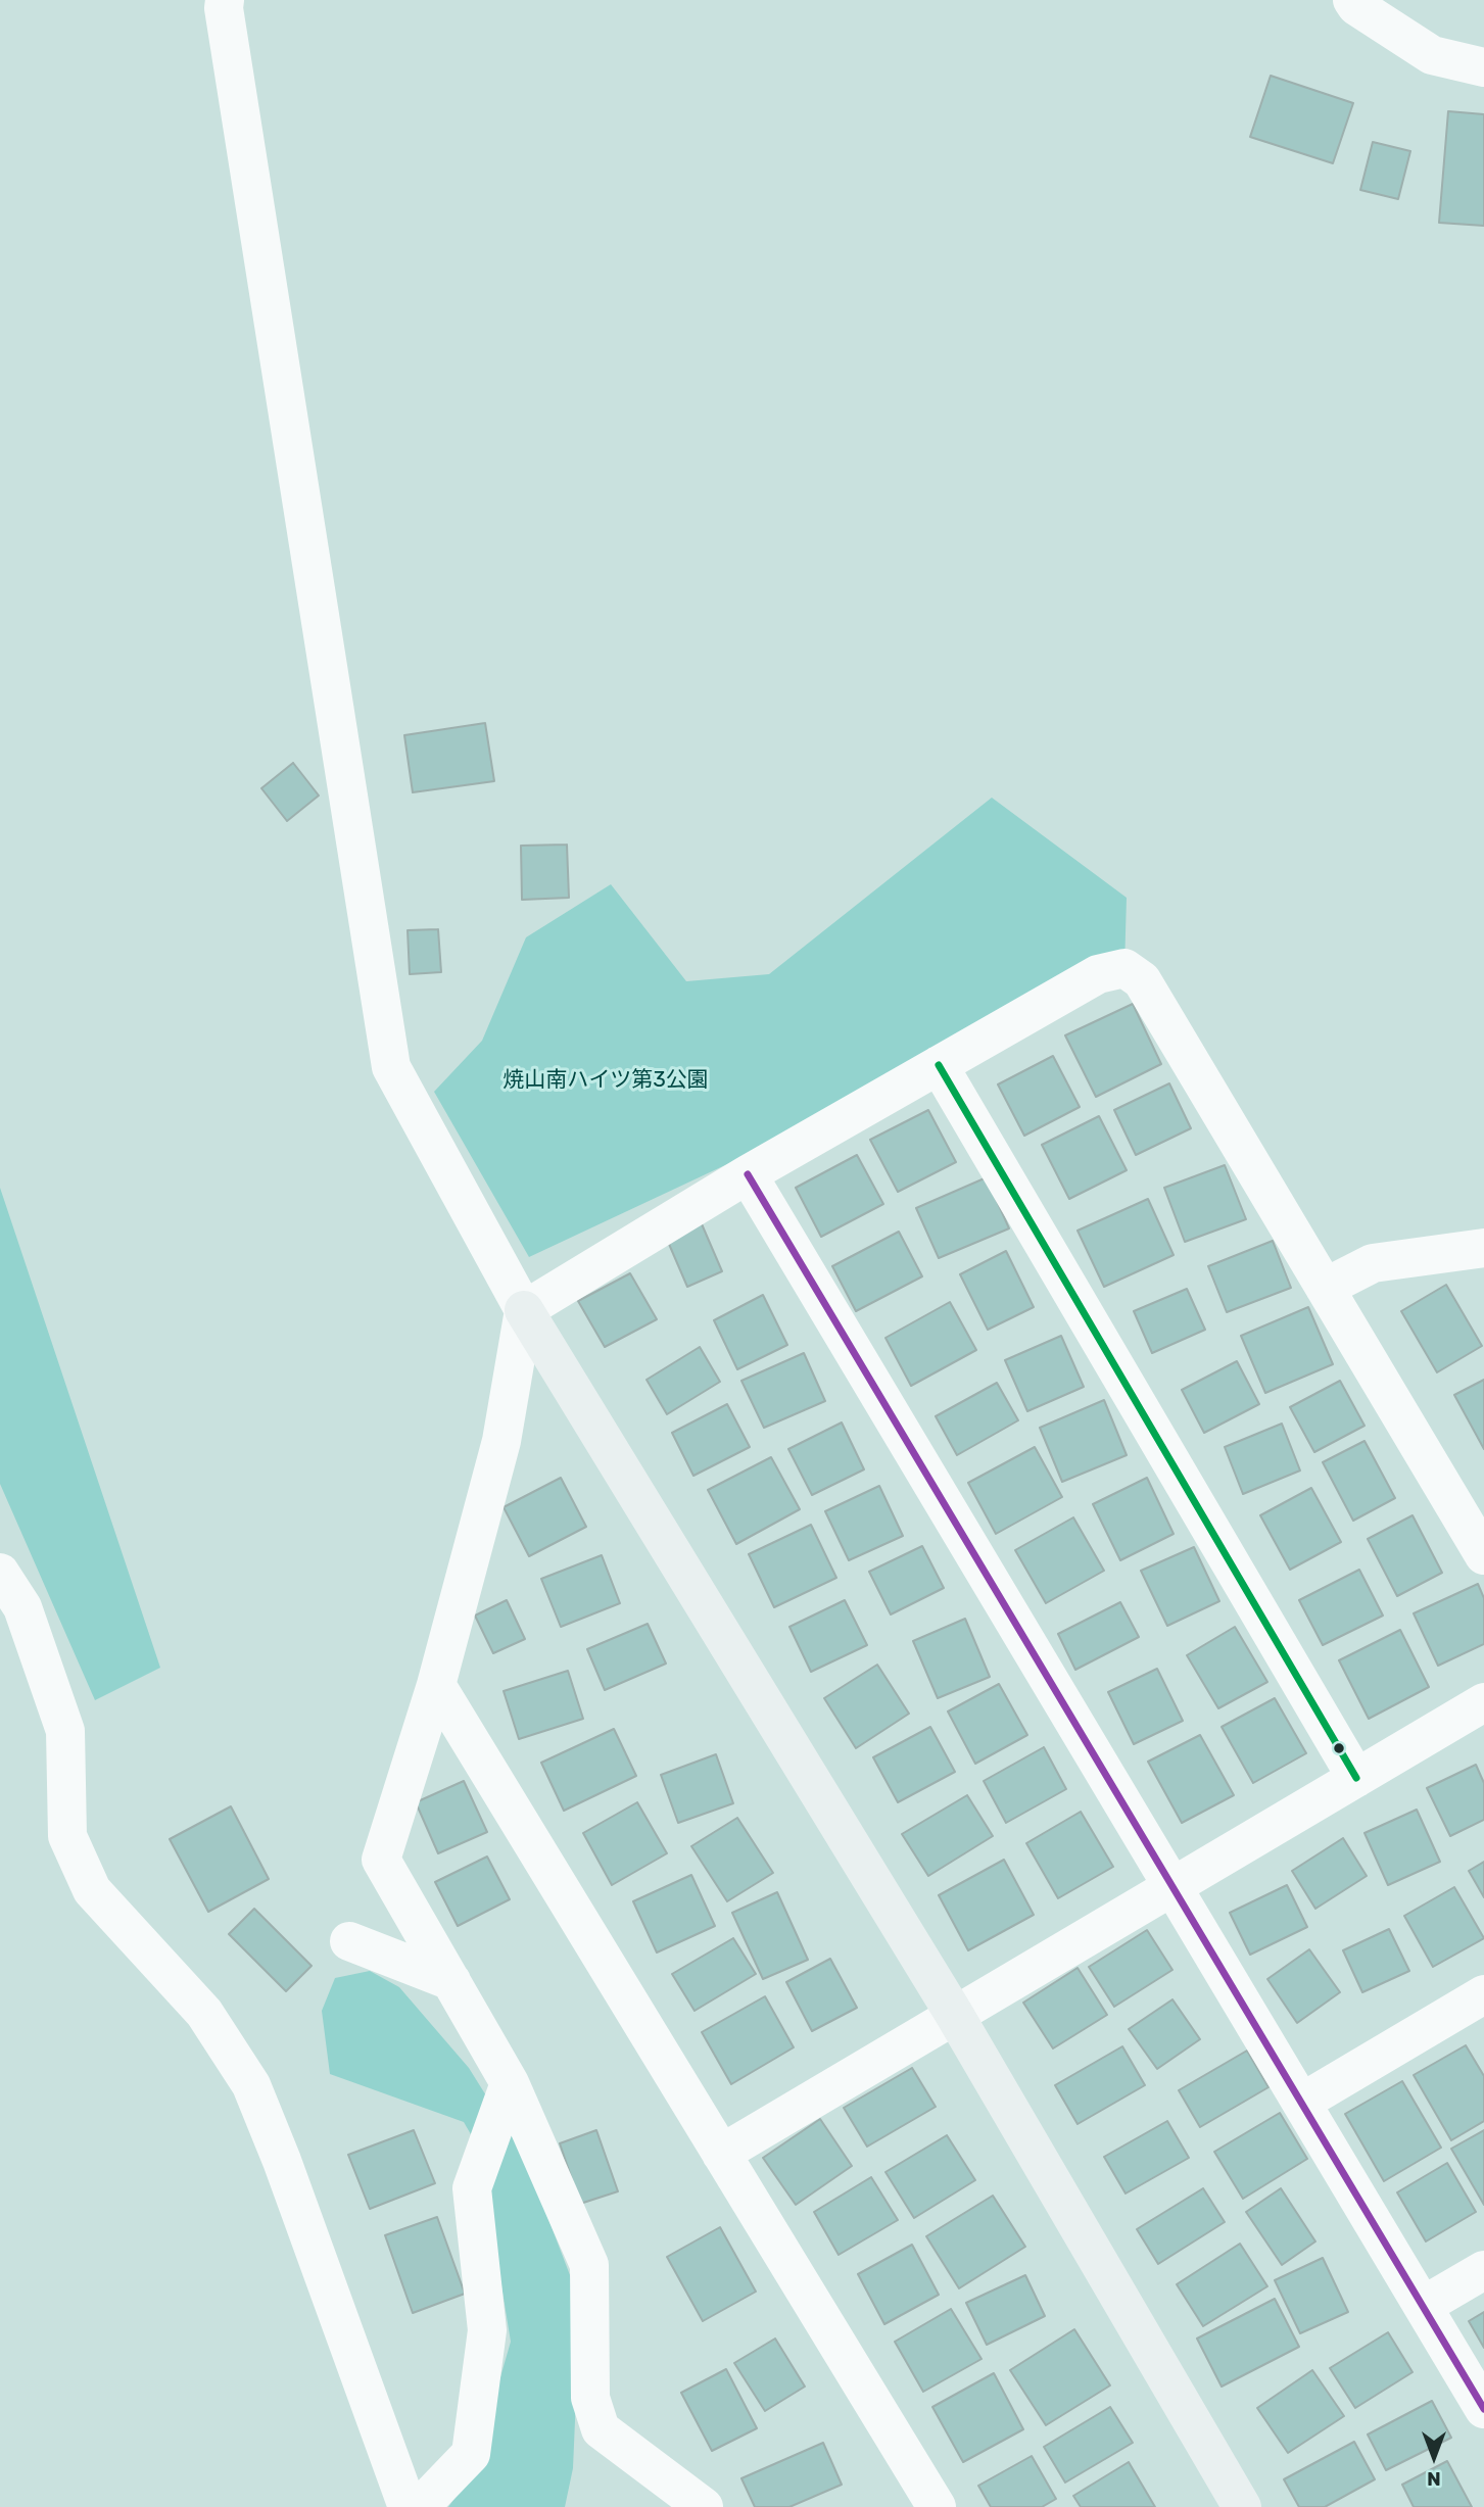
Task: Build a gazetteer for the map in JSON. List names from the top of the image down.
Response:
{
  "parks": ["焼山南ハイツ第3公園"],
  "north": "bottom"
}
